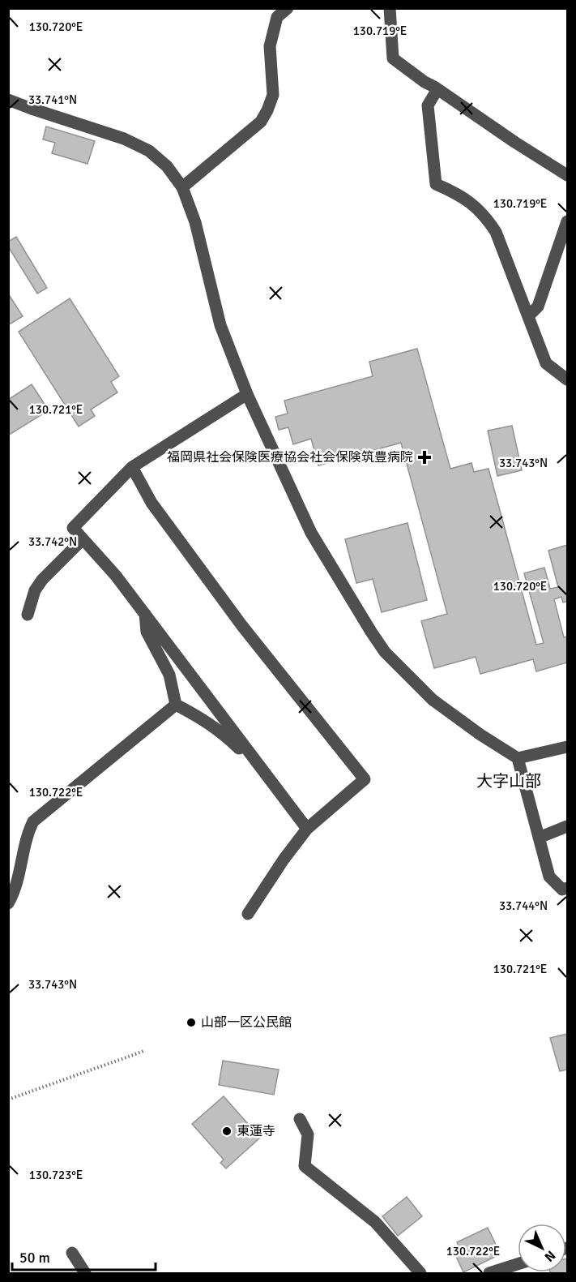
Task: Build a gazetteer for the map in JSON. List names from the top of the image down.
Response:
{
  "districts": ["大字山部"],
  "places": {
    "health": ["福岡県社会保険医療協会社会保険筑豊病院"],
    "other": ["山部一区公民館", "東蓮寺"]
  },
  "scale_bar": "50 m",
  "north": "bottom right",
  "coordinates": [
    "130.720°E",
    "130.719°E",
    "33.741°N",
    "130.721°E",
    "33.743°N",
    "33.742°N",
    "130.722°E",
    "33.744°N",
    "130.723°E"
  ]
}
